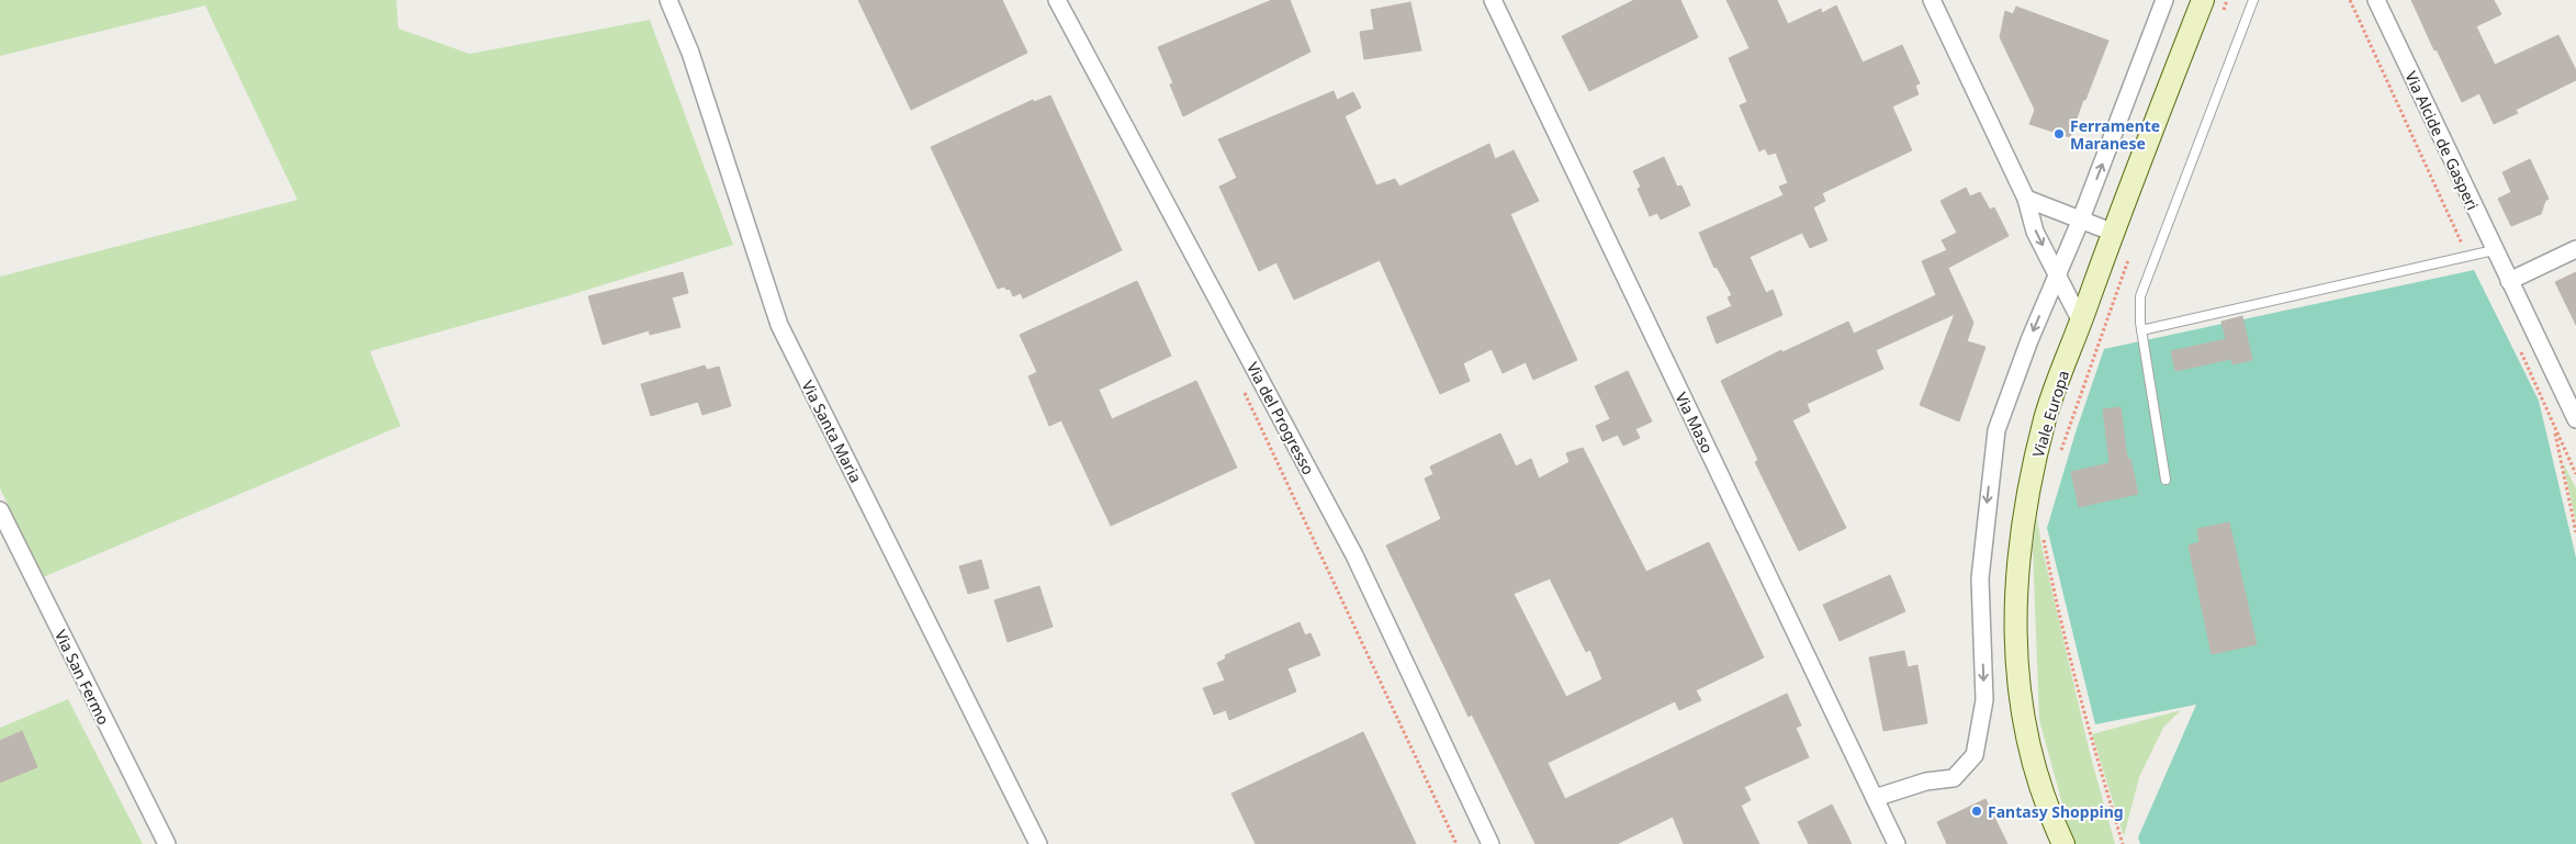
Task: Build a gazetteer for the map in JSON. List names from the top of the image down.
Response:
{
  "streets": {
    "main road": ["Viale Europa"],
    "street": [
      "Via Alcide de Gasperi",
      "Via del Progresso",
      "Via Maso",
      "Via Santa Maria",
      "Via San Fermo"
    ]
  },
  "places": ["Ferramente Maranese", "Fantasy Shopping"]
}
